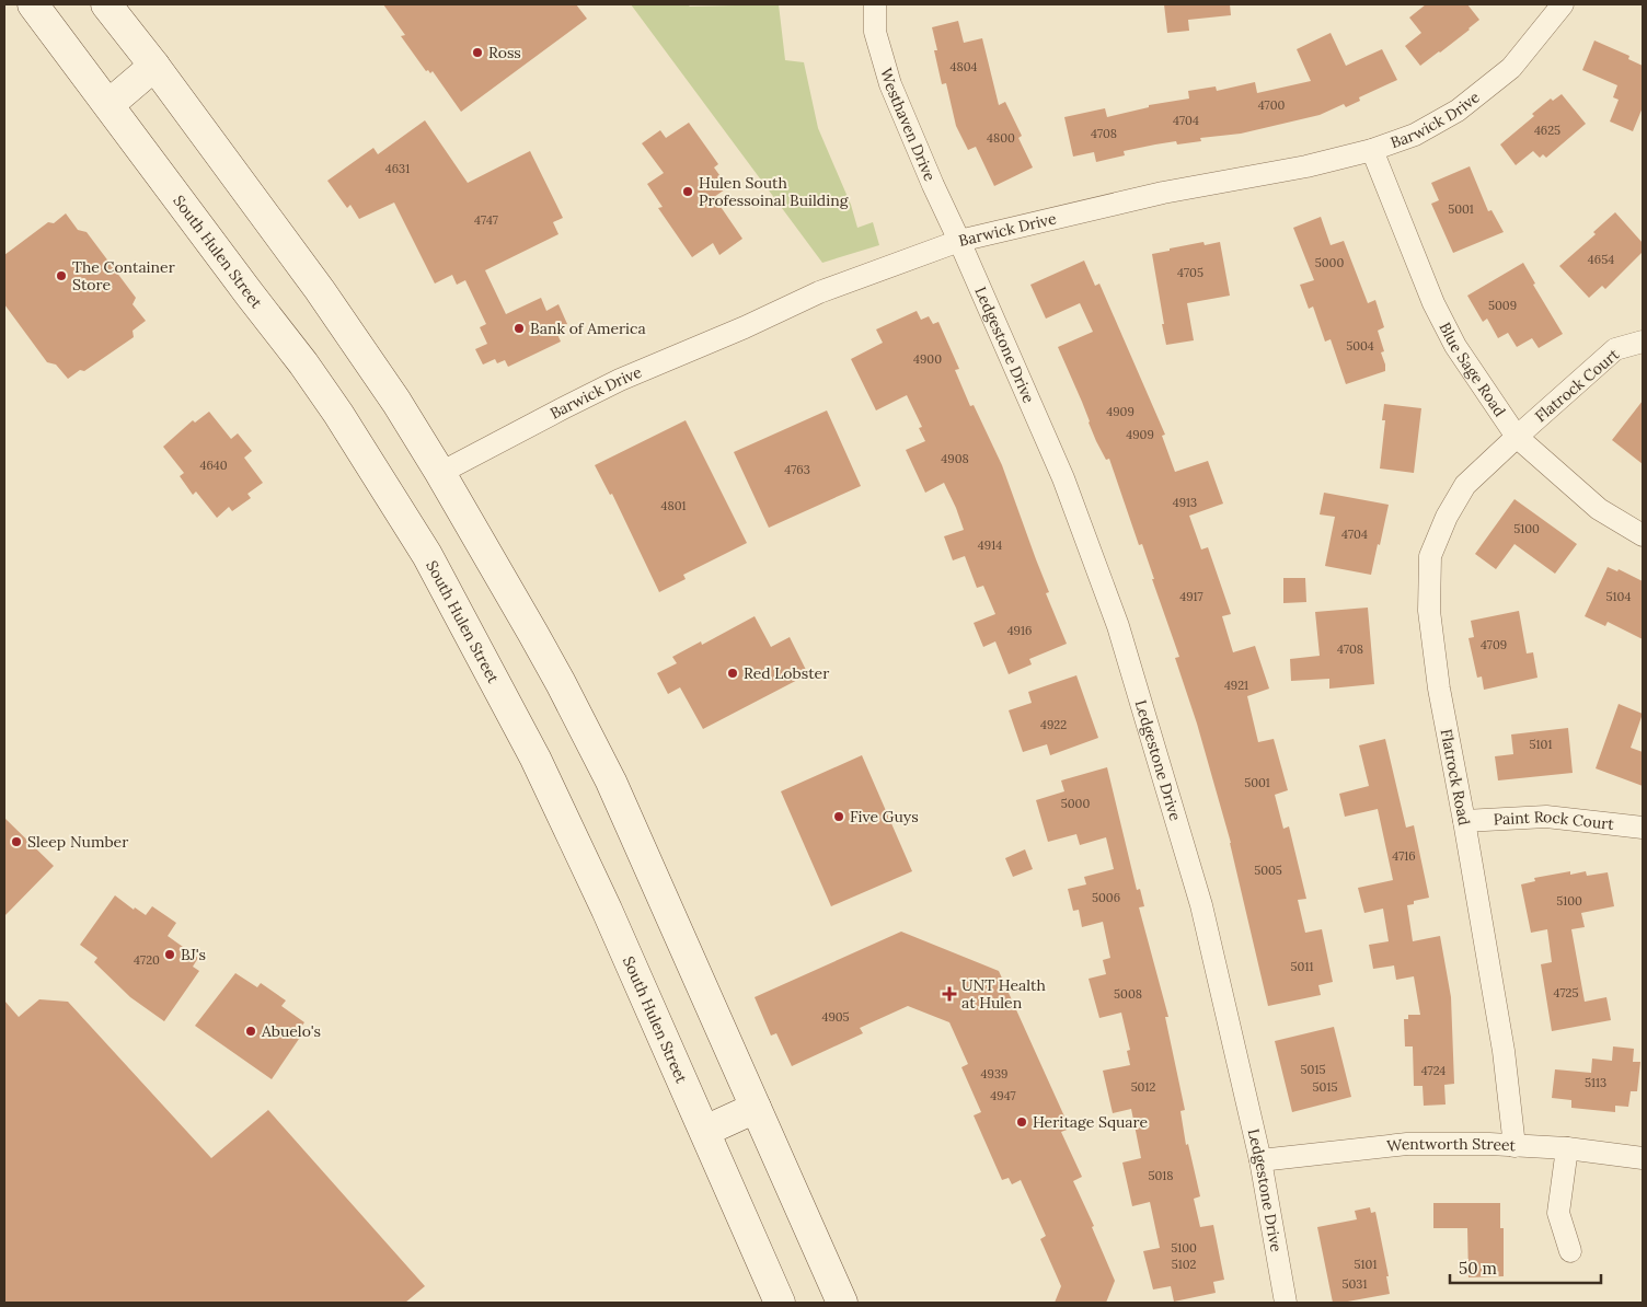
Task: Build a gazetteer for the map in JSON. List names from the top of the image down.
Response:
{
  "streets": {
    "main road": ["South Hulen Street"],
    "street": [
      "Barwick Drive",
      "Westhaven Drive",
      "Ledgestone Drive",
      "Blue Sage Road",
      "Flatrock Court",
      "Flatrock Road",
      "Paint Rock Court",
      "Wentworth Street"
    ]
  },
  "crossings": [
    ["Barwick Drive", "Westhaven Drive"],
    ["Barwick Drive", "Ledgestone Drive"],
    ["Barwick Drive", "Blue Sage Road"],
    ["Westhaven Drive", "Ledgestone Drive"],
    ["Ledgestone Drive", "Wentworth Street"],
    ["Blue Sage Road", "Flatrock Court"],
    ["Blue Sage Road", "Flatrock Road"],
    ["Flatrock Court", "Flatrock Road"],
    ["Flatrock Road", "Paint Rock Court"],
    ["Flatrock Road", "Wentworth Street"]
  ],
  "places": {
    "other": [
      "Ross",
      "Hulen South Professoinal Building",
      "The Container Store",
      "Bank of America",
      "Red Lobster",
      "Five Guys",
      "Sleep Number",
      "BJ's",
      "Abuelo's",
      "Heritage Square"
    ],
    "health": ["UNT Health at Hulen"]
  },
  "house_numbers": [
    "4804",
    "4700",
    "4704",
    "4625",
    "4708",
    "4800",
    "4631",
    "5001",
    "4747",
    "4654",
    "5000",
    "4705",
    "5009",
    "5004",
    "4900",
    "4909",
    "4909",
    "4908",
    "4640",
    "4763",
    "4913",
    "4801",
    "5100",
    "4704",
    "4914",
    "4917",
    "5104",
    "4916",
    "4709",
    "4708",
    "4921",
    "4922",
    "5101",
    "5001",
    "5000",
    "4716",
    "5005",
    "5006",
    "5100",
    "4720",
    "5011",
    "4725",
    "5008",
    "4905",
    "5015",
    "4724",
    "4939",
    "5113",
    "5012",
    "5015",
    "4947",
    "5018",
    "5100",
    "5102",
    "5101",
    "5031"
  ],
  "scale_bar": "50 m"
}
